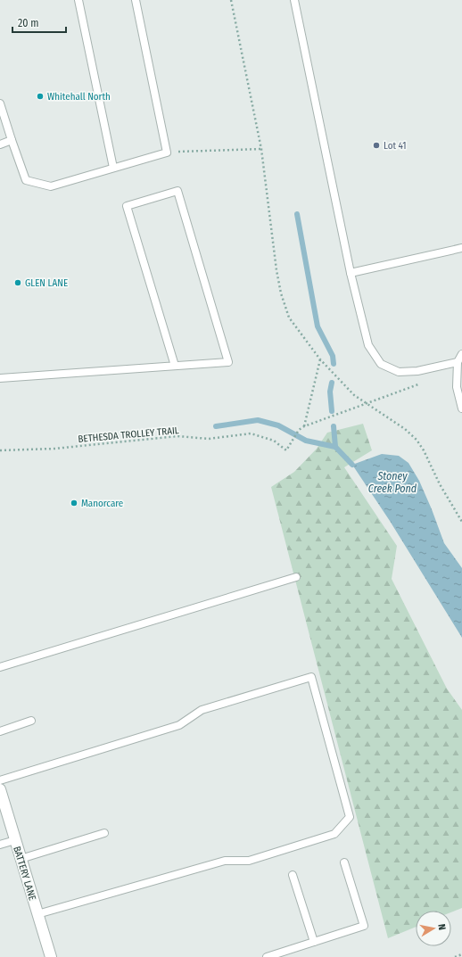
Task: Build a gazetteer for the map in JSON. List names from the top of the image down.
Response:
{
  "streets": {
    "street": ["BATTERY LANE"],
    "path": ["BETHESDA TROLLEY TRAIL"]
  },
  "water": ["Stoney Creek Pond"],
  "places": [
    "Whitehall North",
    "Lot 41",
    "GLEN LANE",
    "Manorcare"
  ],
  "scale_bar": "20 m",
  "north": "right"
}
